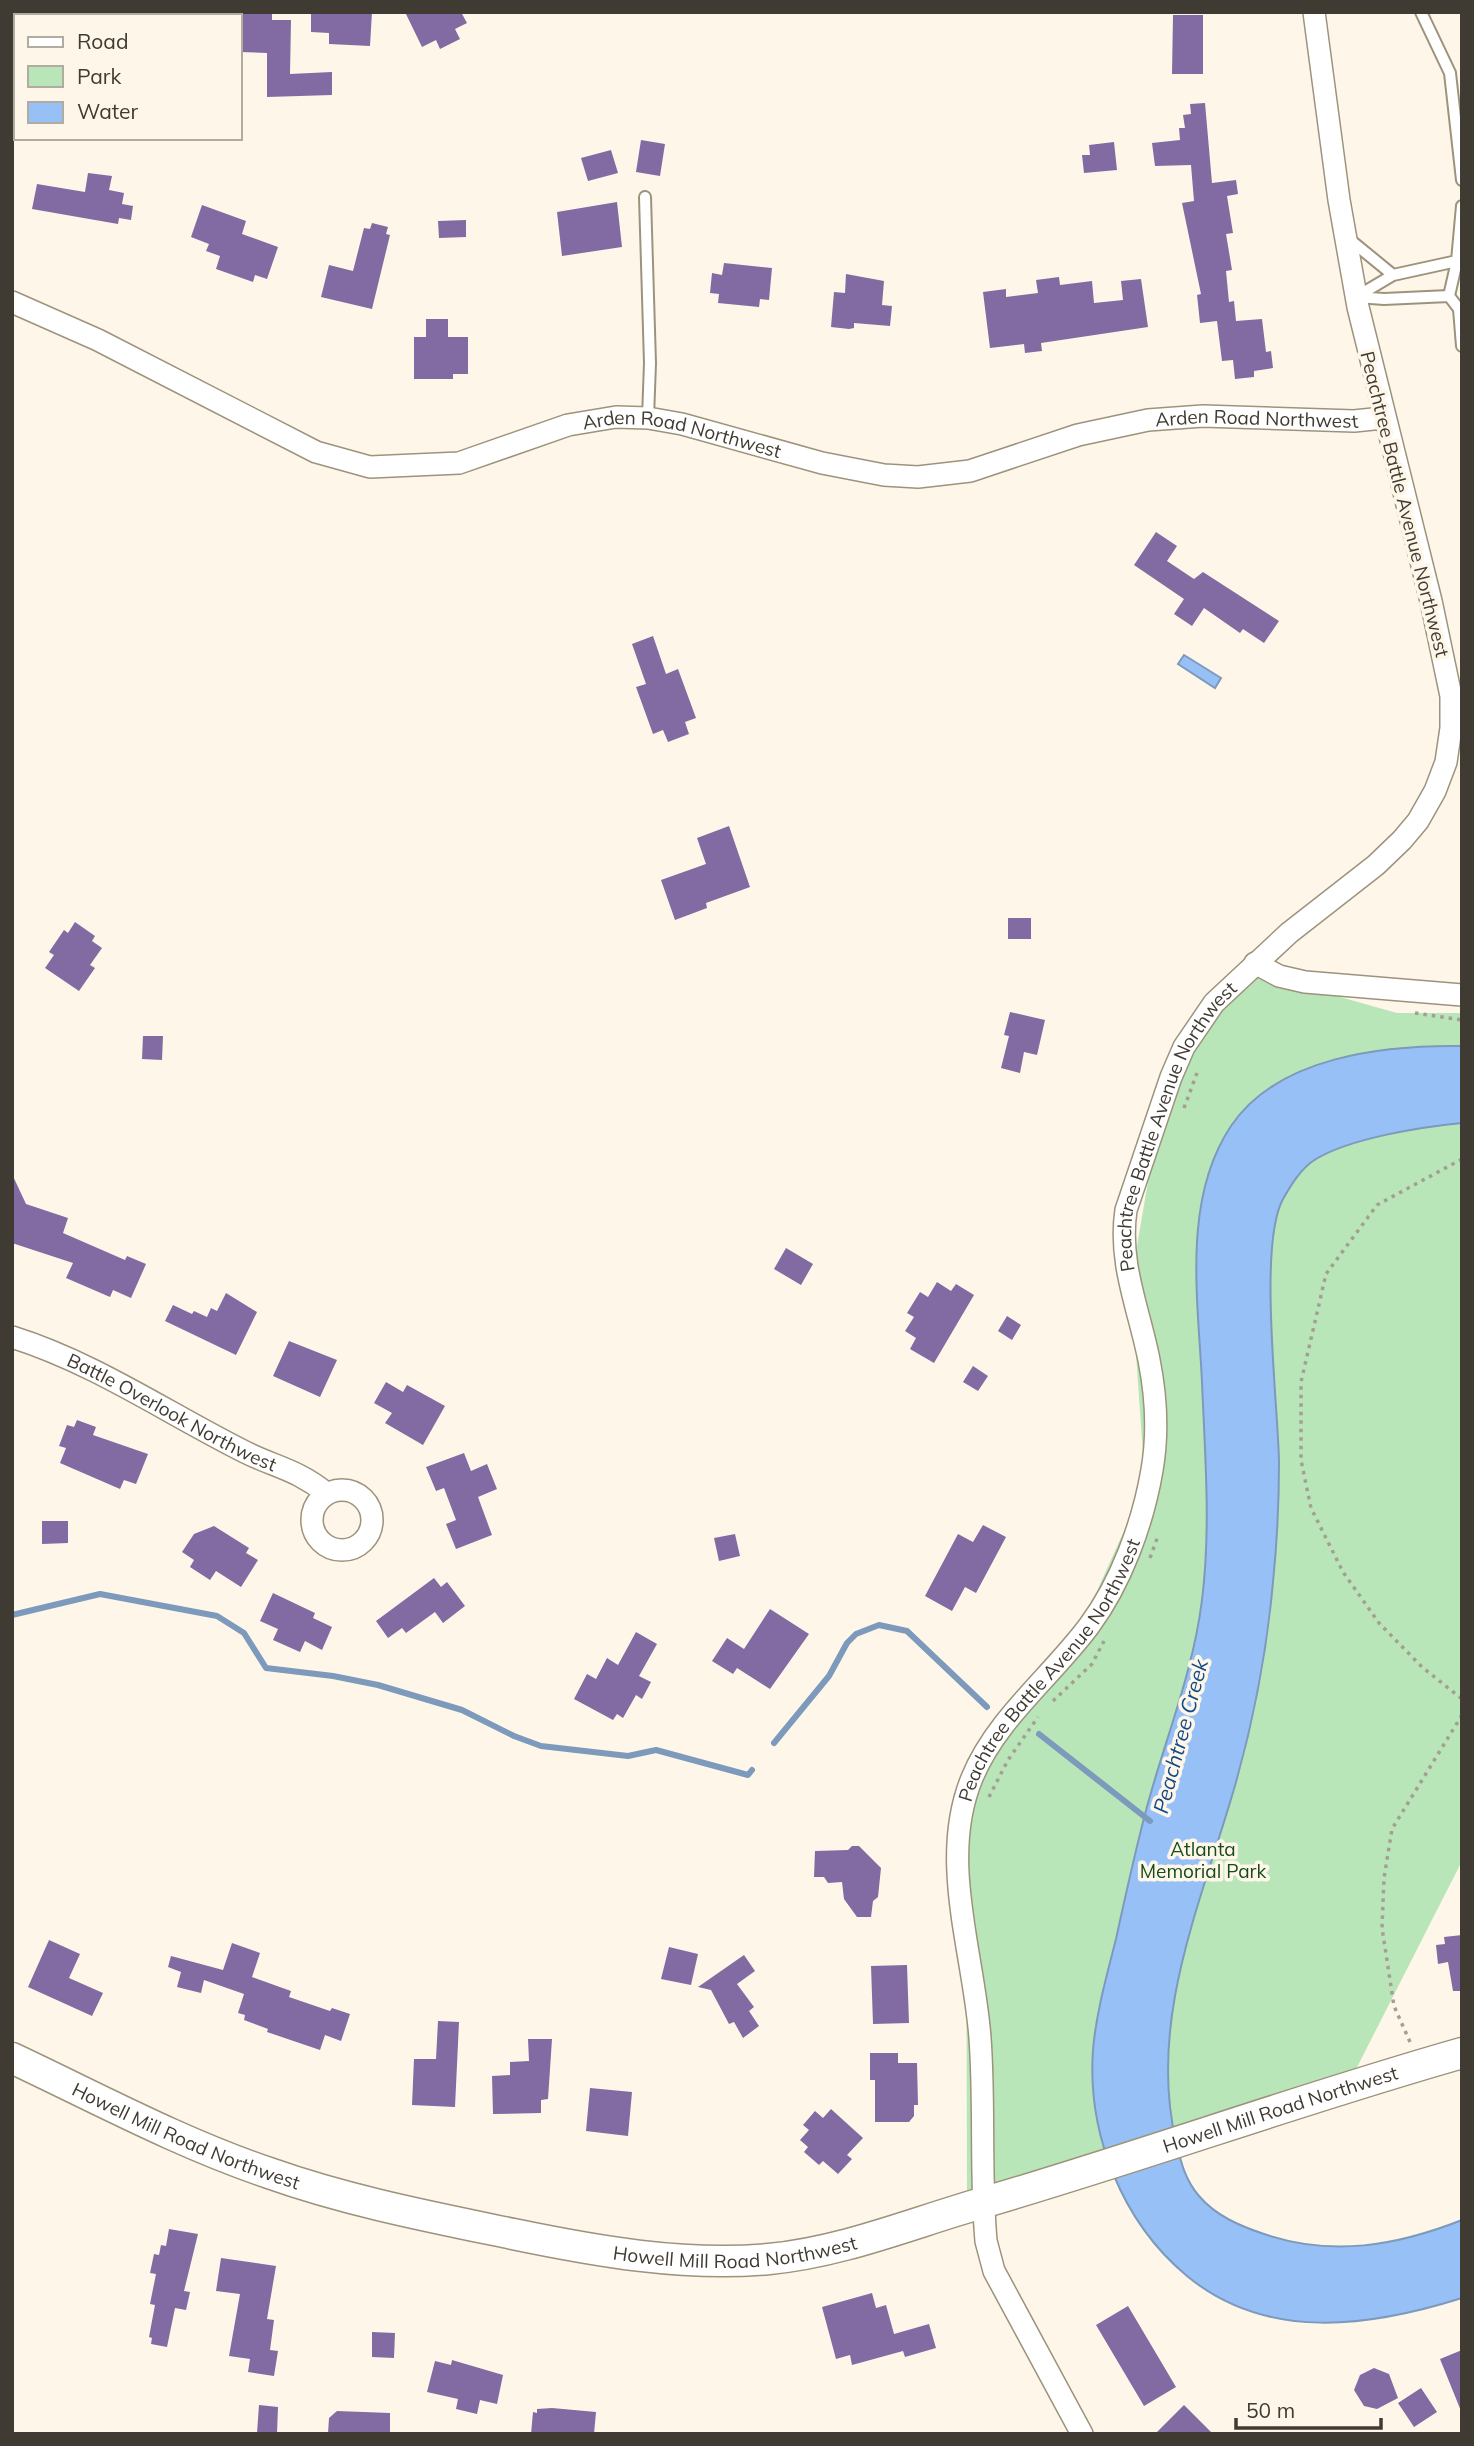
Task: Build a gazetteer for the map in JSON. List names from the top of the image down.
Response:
{
  "streets": {
    "main road": ["Howell Mill Road Northwest"],
    "street": ["Arden Road Northwest", "Peachtree Battle Avenue Northwest", "Battle Overlook Northwest"]
  },
  "crossings": [
    ["Arden Road Northwest", "Peachtree Battle Avenue Northwest"],
    ["Peachtree Battle Avenue Northwest", "Howell Mill Road Northwest"]
  ],
  "water": ["Peachtree Creek"],
  "parks": ["Atlanta Memorial Park"],
  "legend": ["Road", "Park", "Water"],
  "scale_bar": "50 m"
}
